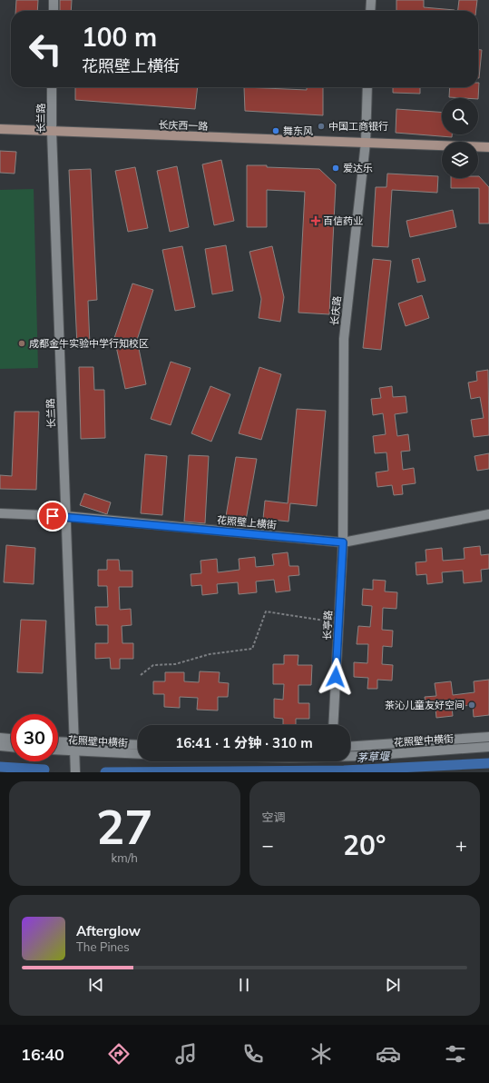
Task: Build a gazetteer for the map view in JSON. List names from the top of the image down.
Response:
{
  "streets": {
    "main road": ["长庆西一路"],
    "street": [
      "长兰路",
      "长庆路",
      "花照壁上横街",
      "长亭路",
      "花照壁中横街"
    ]
  },
  "crossings": [
    ["长兰路", "长庆西一路"],
    ["长兰路", "花照壁上横街"],
    ["长兰路", "花照壁中横街"],
    ["长庆西一路", "长庆路"],
    ["长庆路", "花照壁上横街"],
    ["长庆路", "长亭路"],
    ["花照壁上横街", "长亭路"]
  ],
  "water": ["茅草堰"],
  "places": {
    "other": [
      "中国工商银行",
      "舞东风",
      "爱达乐",
      "成都金牛实验中学行知校区",
      "茶沁儿童友好空间"
    ],
    "health": ["百信药业"]
  },
  "page": {
    "turn": ["100 m", "花照壁上横街"],
    "limit": "30",
    "trip": "16:41 · 1 分钟 · 310 m",
    "tile": [
      ["27", "km/h"],
      "空调"
    ],
    "heat": ["−", "20°", "+"],
    "song": ["Afterglow", "The Pines"],
    "tabs": "16:40"
  }
}
